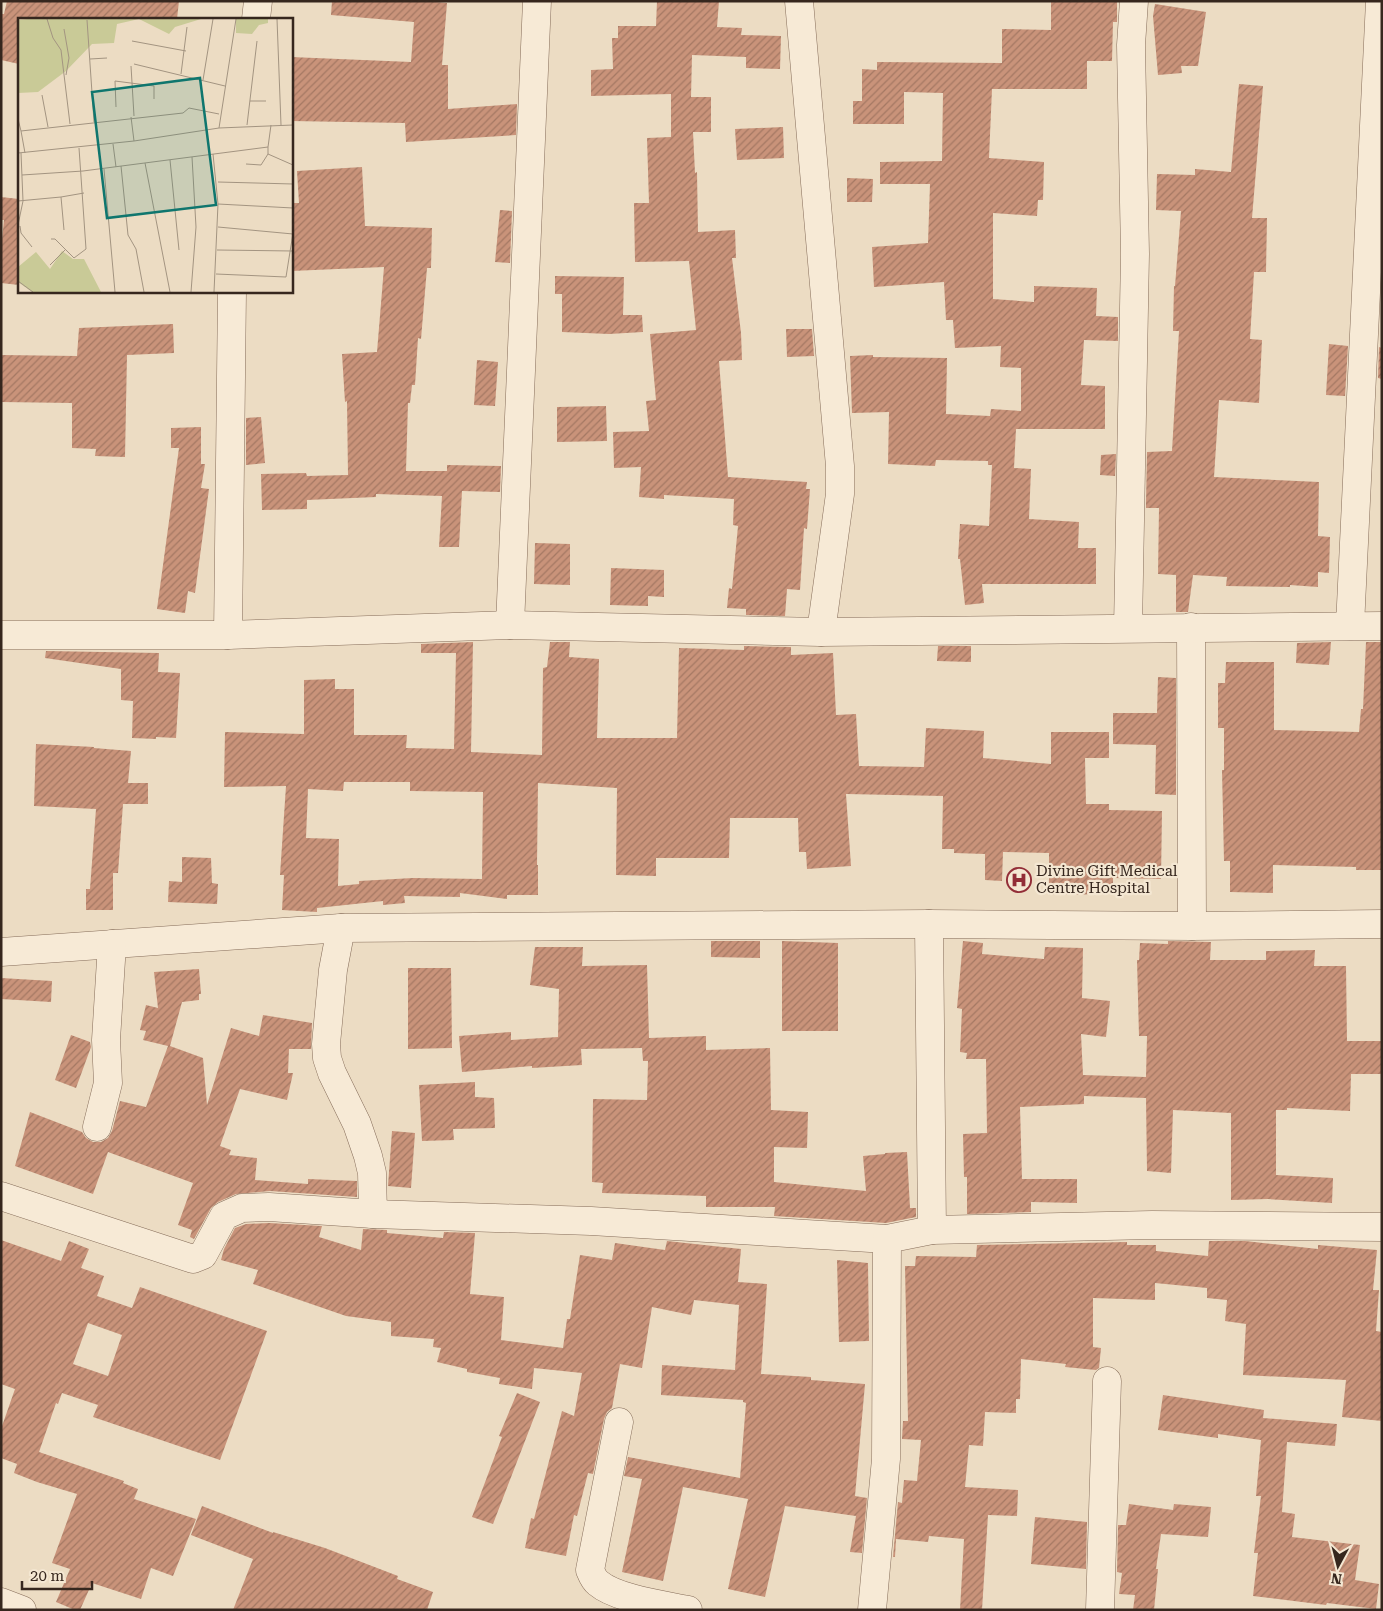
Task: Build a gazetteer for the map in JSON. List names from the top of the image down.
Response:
{
  "places": {
    "hospital": ["Divine Gift Medical Centre Hospital"]
  },
  "scale_bar": "20 m",
  "north": "bottom"
}
